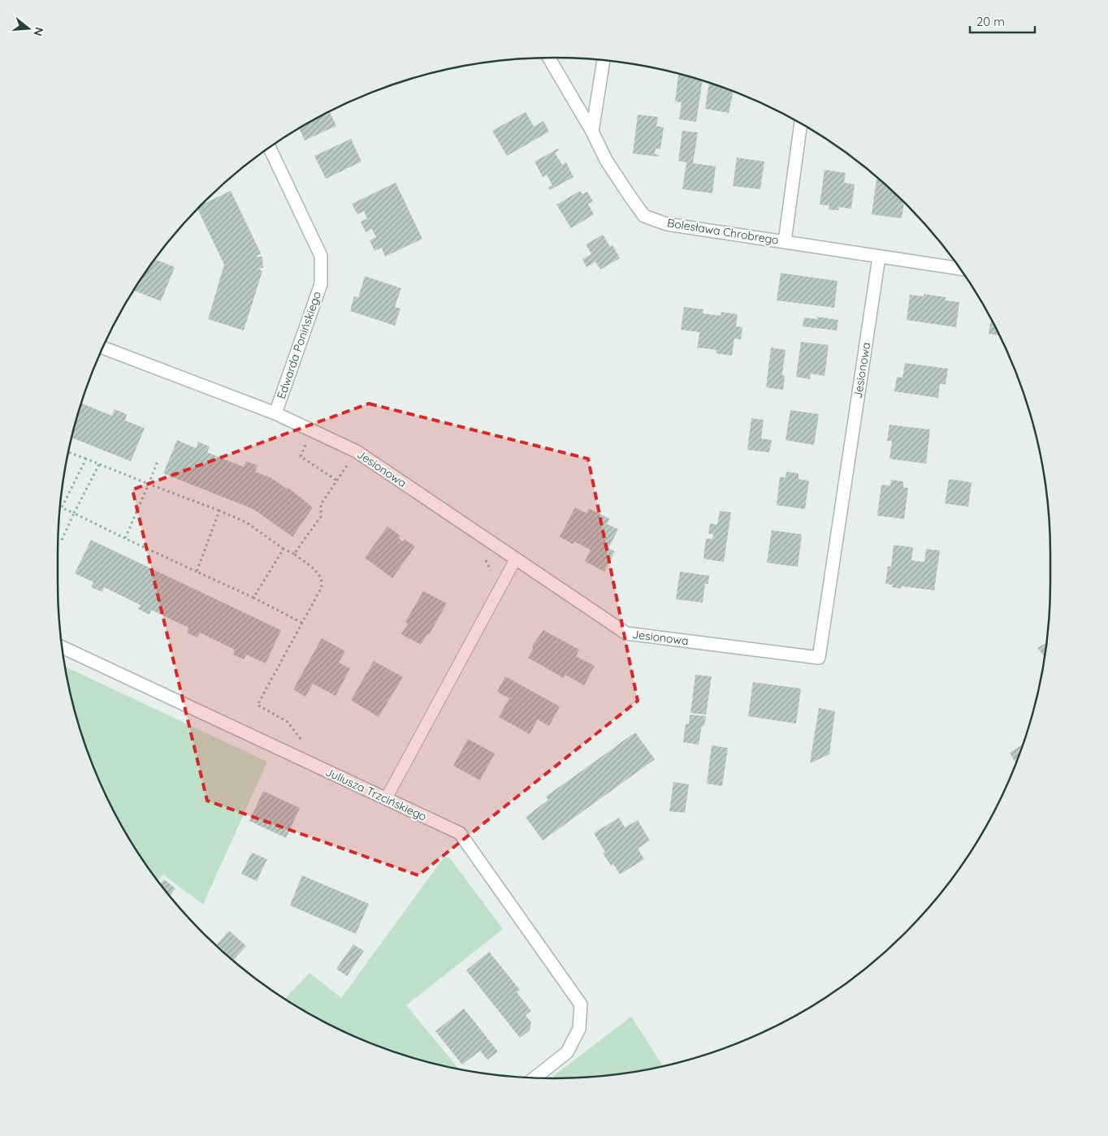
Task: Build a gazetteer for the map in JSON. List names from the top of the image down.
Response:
{
  "streets": {
    "street": [
      "Bolesława Chrobrego",
      "Edwarda Ponińskiego",
      "Jesionowa",
      "Juliusza Trzcińskiego"
    ]
  },
  "crossings": [
    ["Bolesława Chrobrego", "Jesionowa"],
    ["Edwarda Ponińskiego", "Jesionowa"]
  ],
  "scale_bar": "20 m",
  "north": "right"
}
